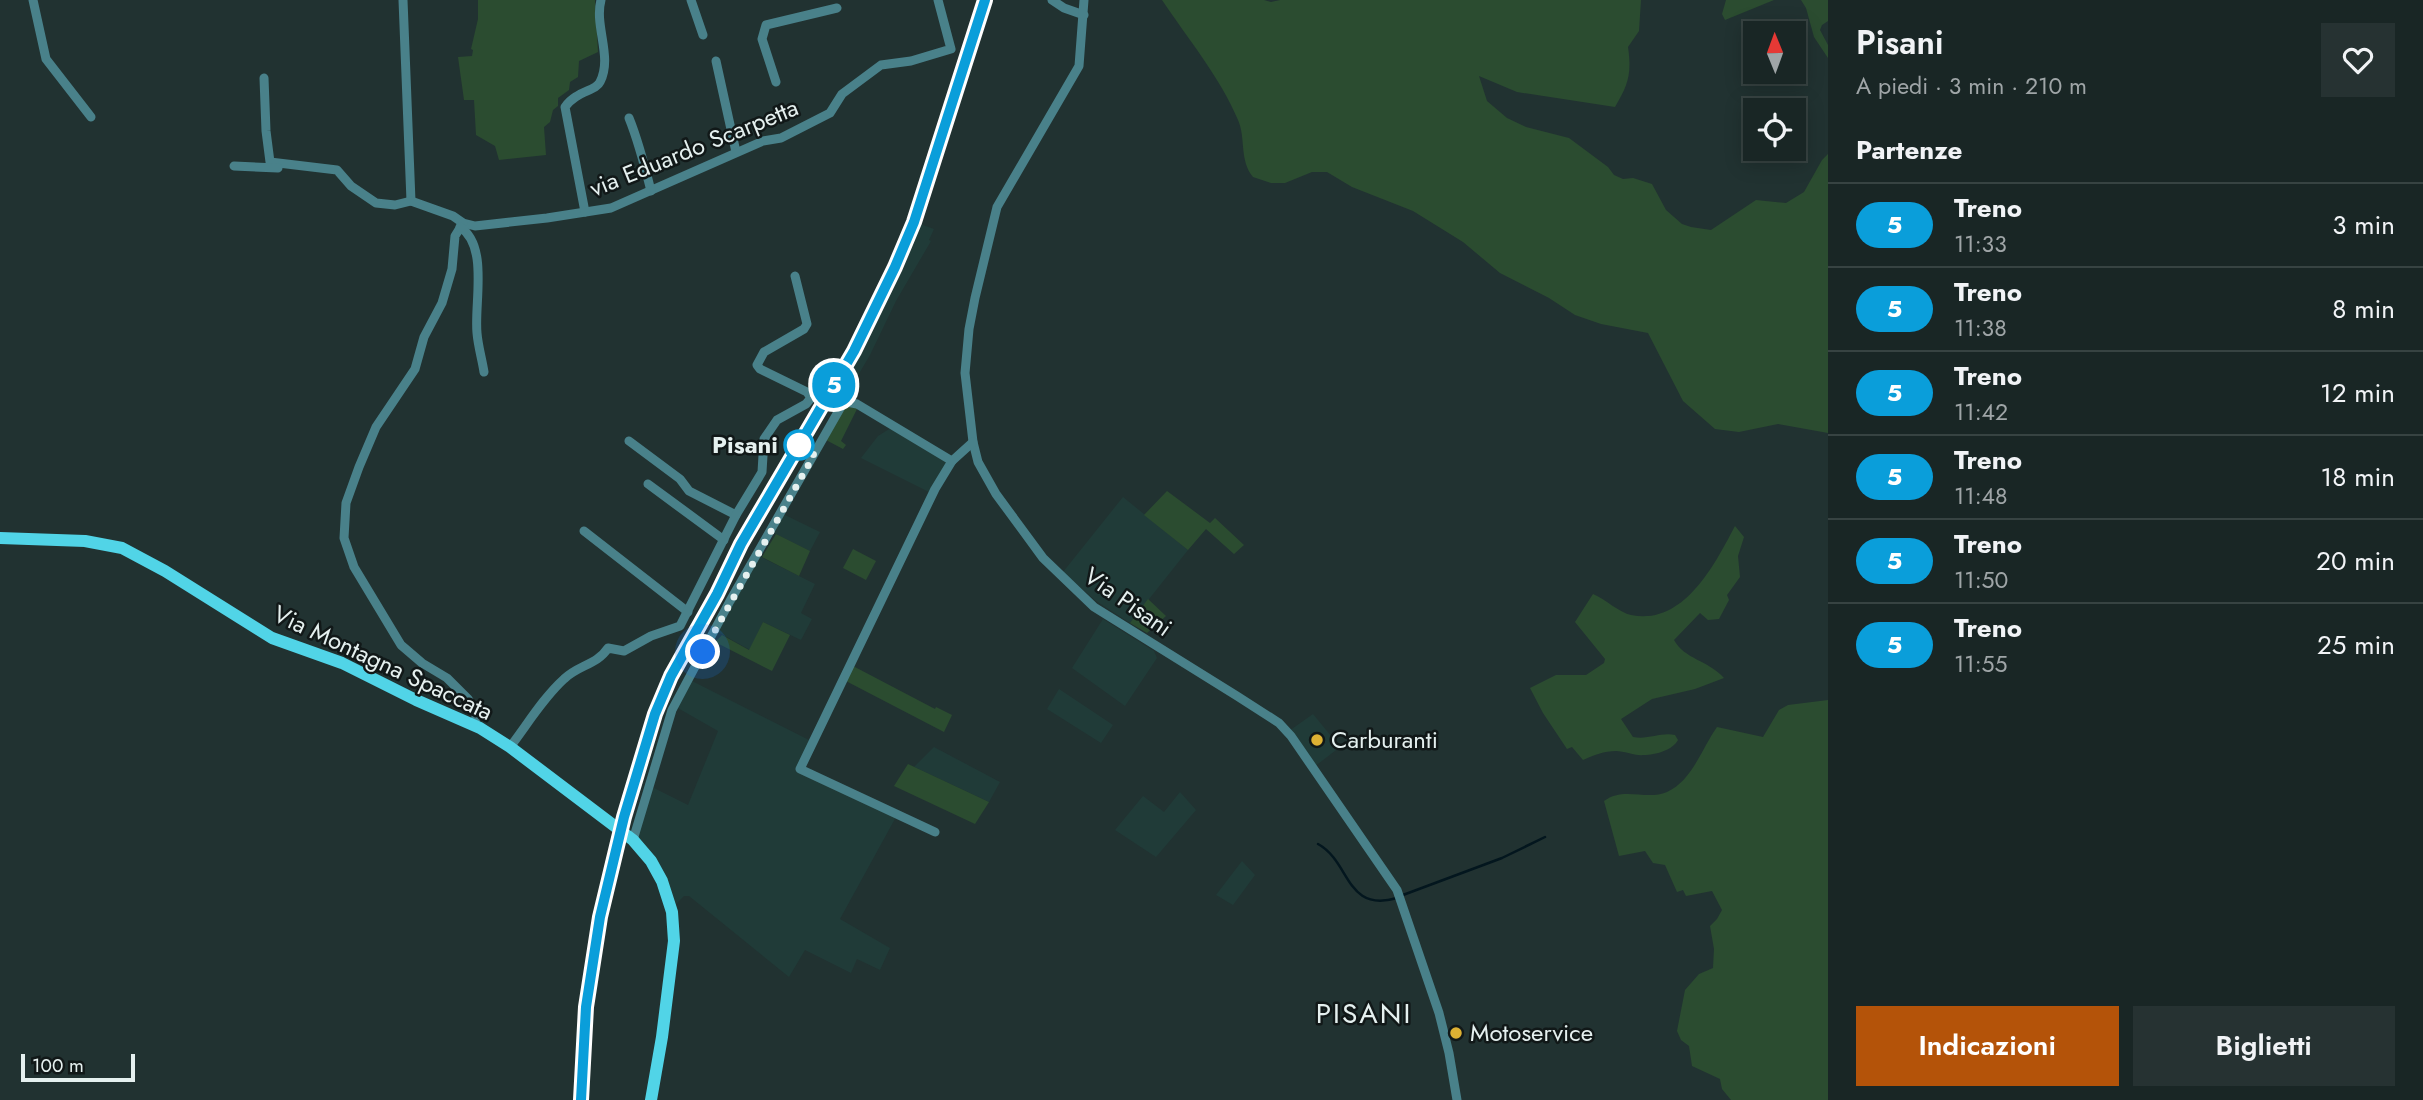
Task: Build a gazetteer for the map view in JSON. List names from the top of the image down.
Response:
{
  "streets": {
    "main road": ["Via Montagna Spaccata"],
    "street": ["via Eduardo Scarpetta", "Via Pisani"]
  },
  "districts": ["PISANI"],
  "places": ["Pisani", "Carburanti", "Motoservice"],
  "scale_bar": "100 m",
  "north": "top",
  "page": {
    "on_map": "5",
    "heading": [
      ["Pisani", "A piedi · 3 min · 210 m"],
      "Partenze"
    ],
    "list": [
      {
        "mark": "5",
        "name": "Treno",
        "note": "11:33",
        "value": "3 min"
      },
      {
        "mark": "5",
        "name": "Treno",
        "note": "11:38",
        "value": "8 min"
      },
      {
        "mark": "5",
        "name": "Treno",
        "note": "11:42",
        "value": "12 min"
      },
      {
        "mark": "5",
        "name": "Treno",
        "note": "11:48",
        "value": "18 min"
      },
      {
        "mark": "5",
        "name": "Treno",
        "note": "11:50",
        "value": "20 min"
      },
      {
        "mark": "5",
        "name": "Treno",
        "note": "11:55",
        "value": "25 min"
      }
    ],
    "buttons": ["Indicazioni", "Biglietti"],
    "scale": "100 m"
  }
}
